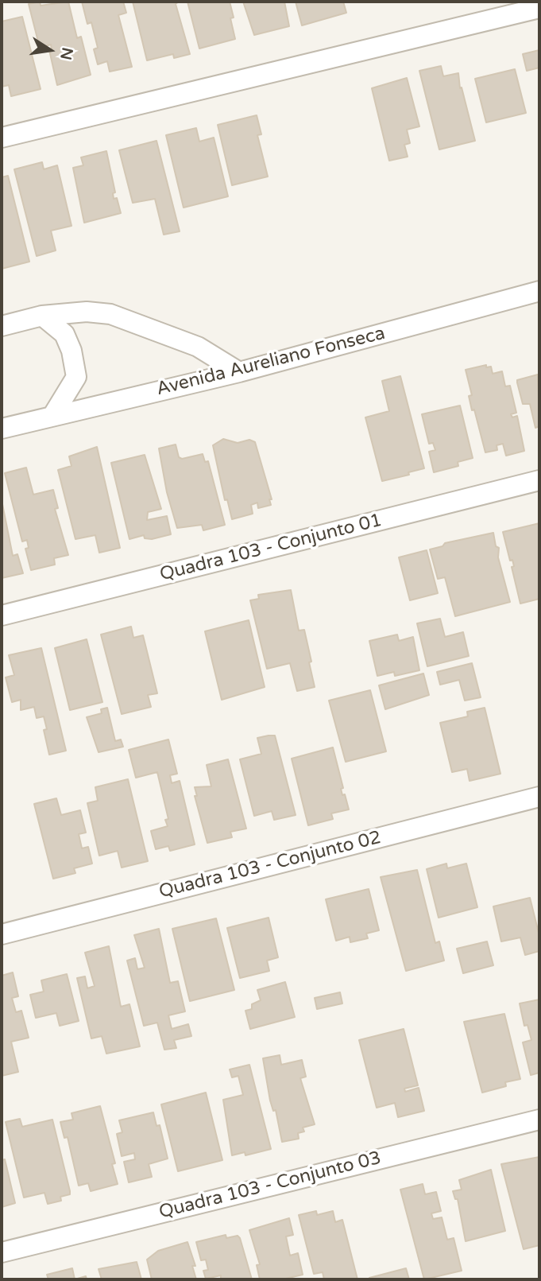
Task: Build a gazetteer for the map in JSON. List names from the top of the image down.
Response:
{
  "streets": {
    "street": [
      "Avenida Aureliano Fonseca",
      "Quadra 103 - Conjunto 01",
      "Quadra 103 - Conjunto 02",
      "Quadra 103 - Conjunto 03"
    ]
  },
  "north": "right"
}
